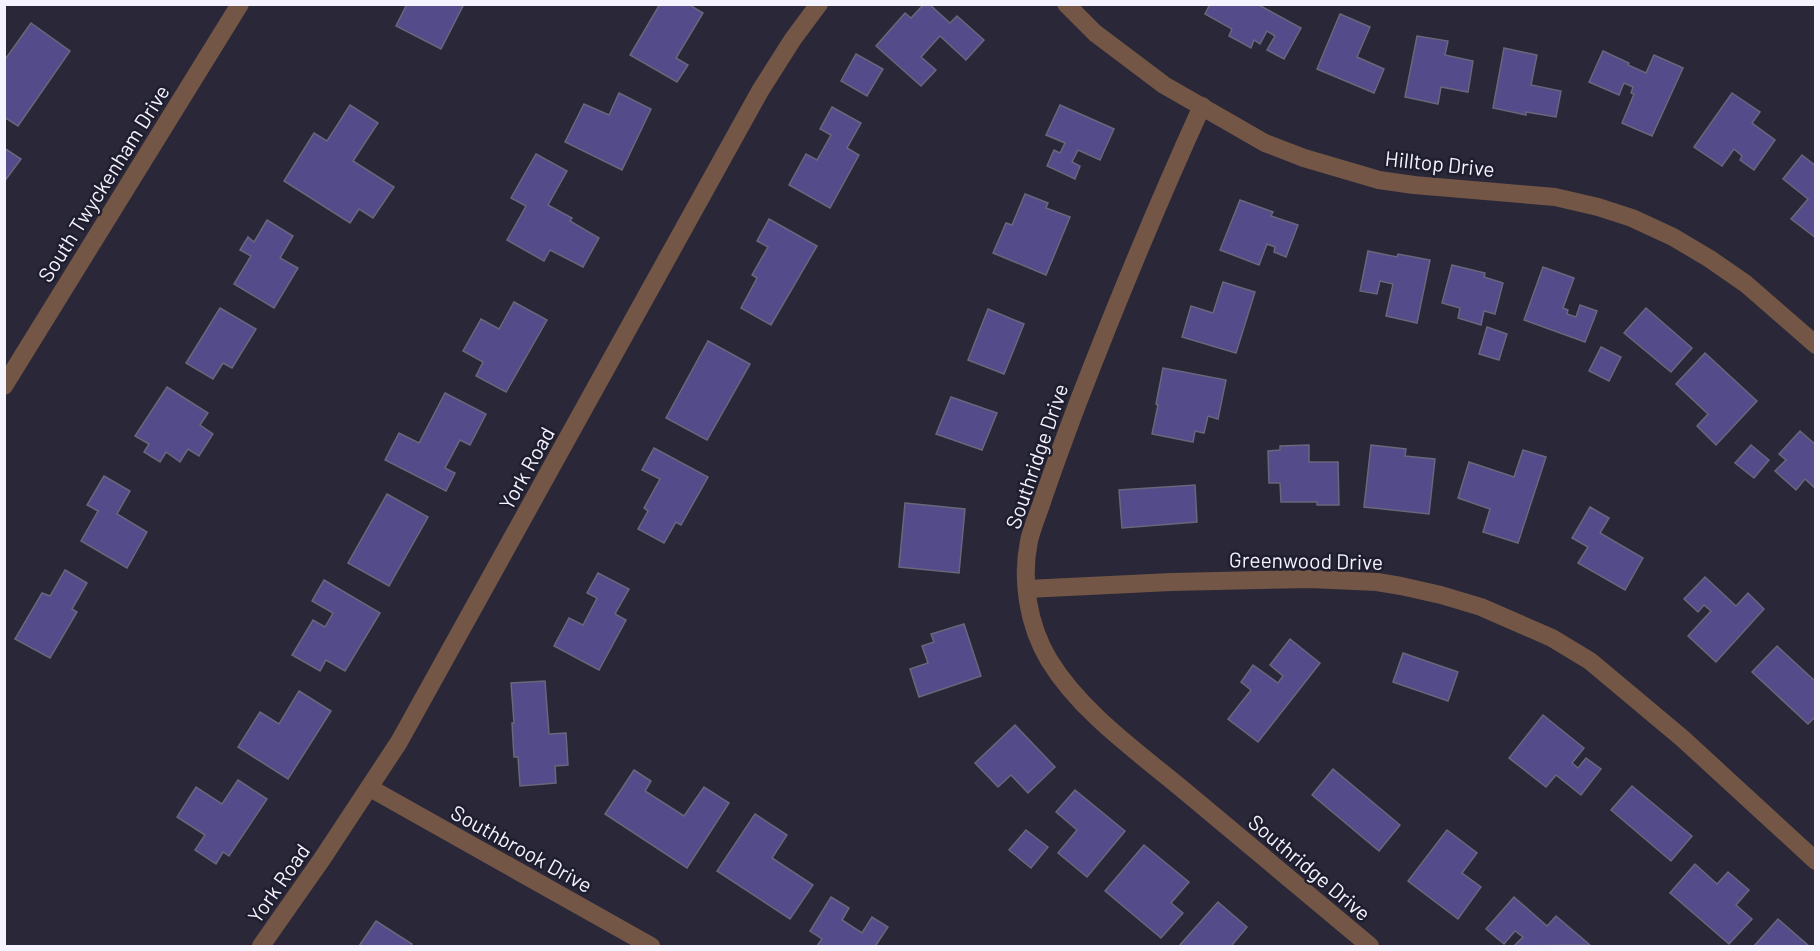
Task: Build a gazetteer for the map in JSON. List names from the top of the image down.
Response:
{
  "streets": {
    "street": [
      "Hilltop Drive",
      "South Twyckenham Drive",
      "Southridge Drive",
      "York Road",
      "Greenwood Drive",
      "Southbrook Drive"
    ]
  },
  "crossings": [
    ["Hilltop Drive", "Southridge Drive"],
    ["Southridge Drive", "Greenwood Drive"],
    ["York Road", "Southbrook Drive"]
  ]
}
